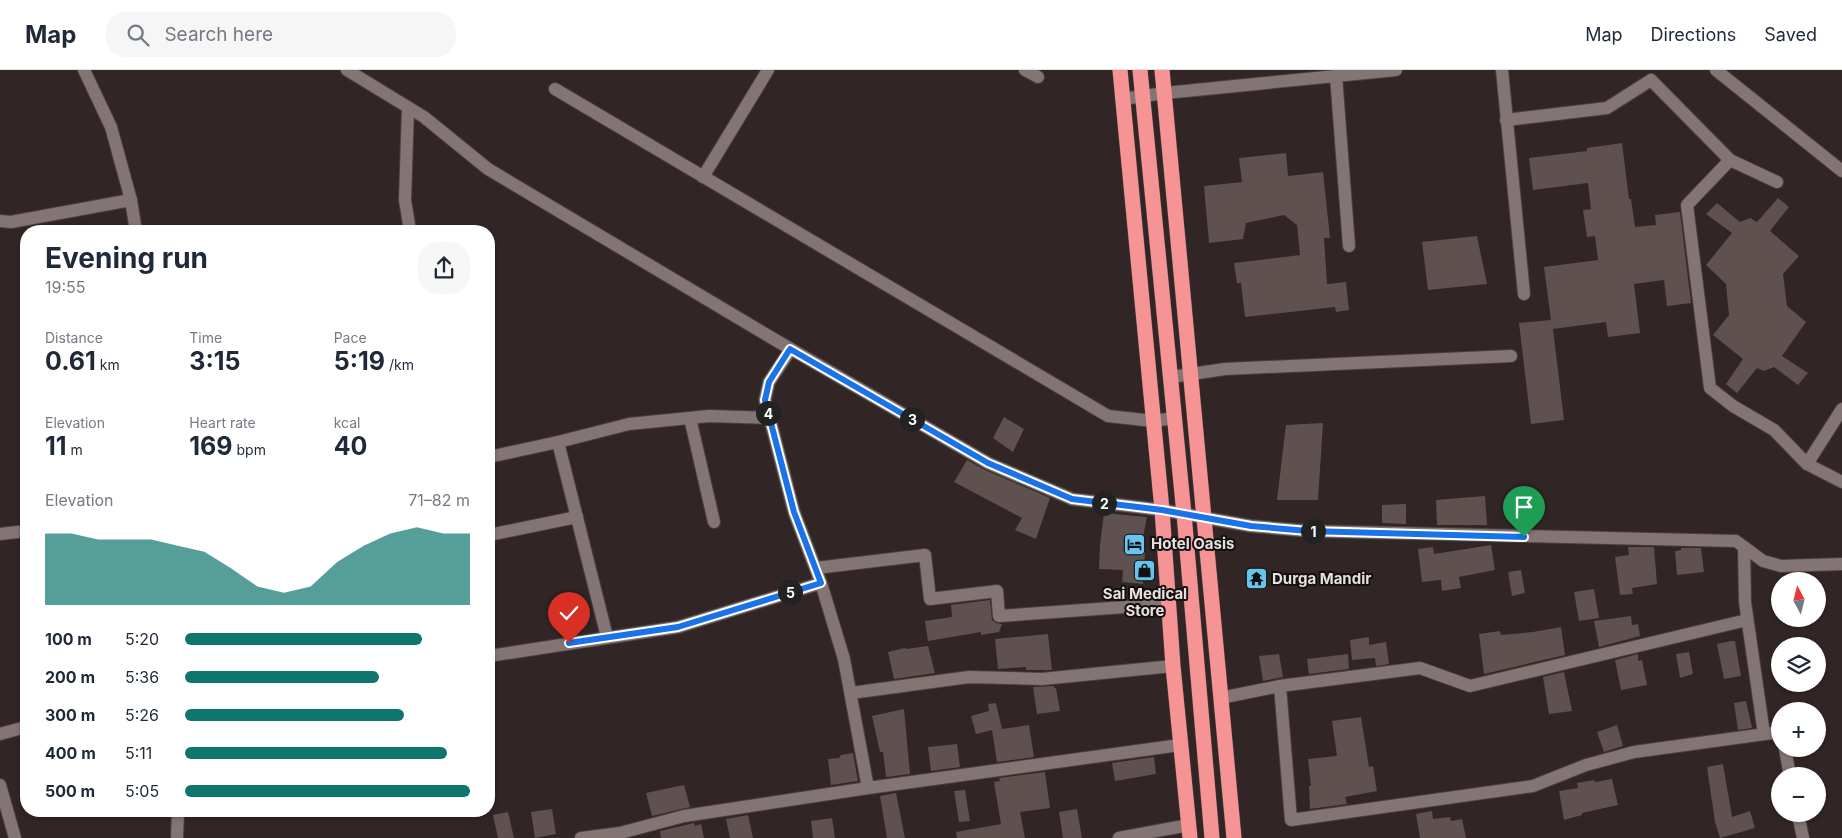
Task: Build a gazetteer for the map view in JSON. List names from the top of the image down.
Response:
{
  "places": {
    "hotel": ["Hotel Oasis"],
    "shop": ["Sai Medical Store"],
    "temple": ["Durga Mandir"]
  },
  "north": "top",
  "page": {
    "header": "Map",
    "search": "Search here",
    "nav": ["Map", "Directions", "Saved"],
    "heading": ["Evening run", "19:55"],
    "stats": [
      ["Distance", "0.61 km"],
      ["Time", "3:15"],
      ["Pace", "5:19 /km"],
      ["Elevation", "11 m"],
      ["Heart rate", "169 bpm"],
      ["kcal", "40"]
    ],
    "pins": [
      "4",
      "3",
      "2",
      "1",
      "5"
    ],
    "chart": ["Elevation", "71–82 m"],
    "map_buttons": ["+", "−"],
    "list": [
      {
        "name": "100 m",
        "note": "5:20"
      },
      {
        "name": "200 m",
        "note": "5:36"
      },
      {
        "name": "300 m",
        "note": "5:26"
      },
      {
        "name": "400 m",
        "note": "5:11"
      },
      {
        "name": "500 m",
        "note": "5:05"
      }
    ]
  }
}
